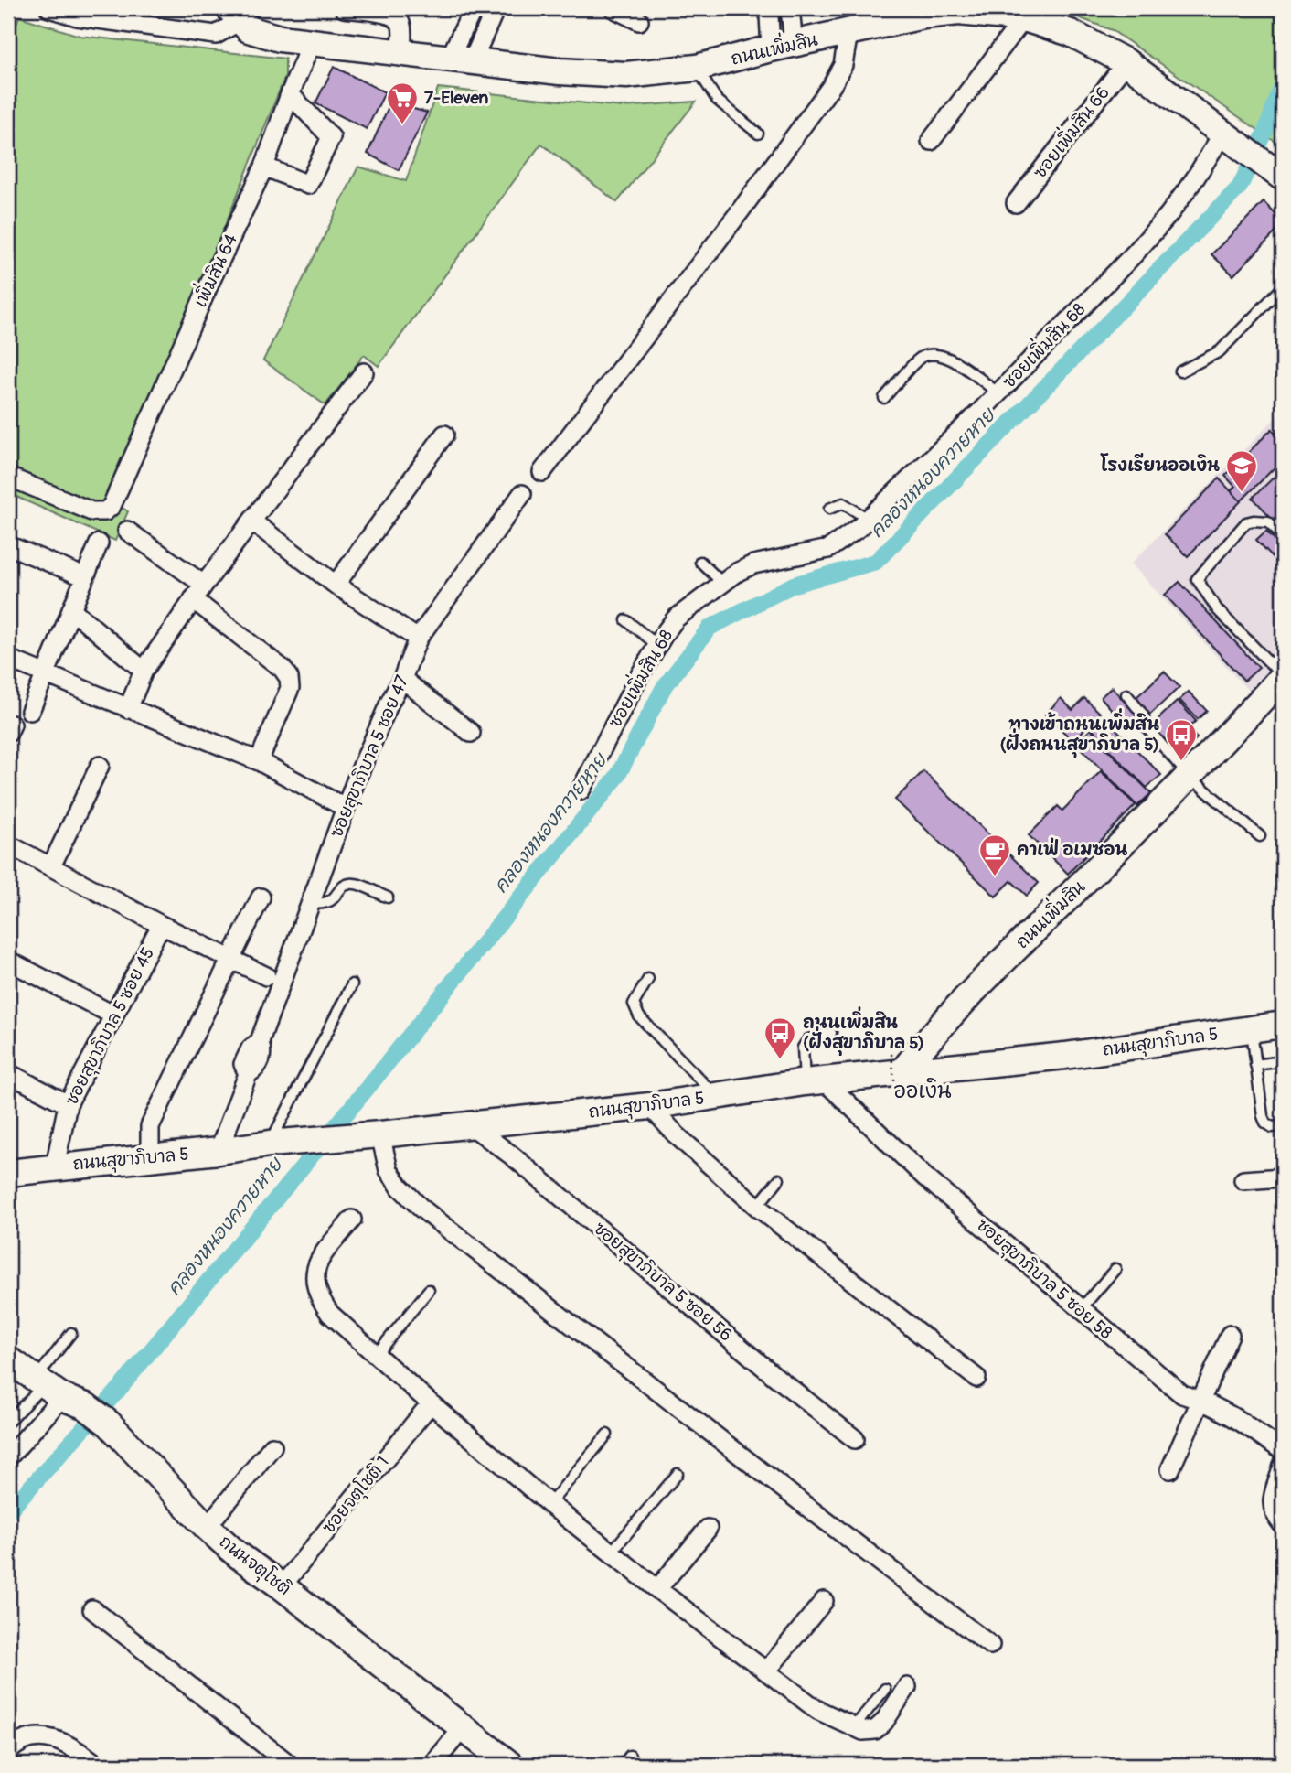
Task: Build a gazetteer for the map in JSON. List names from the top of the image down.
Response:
{
  "streets": {
    "street": [
      "ถนนเพิ่มสิน",
      "ซอยเพิ่มสิน 66",
      "เพิ่มสิน 64",
      "ซอยเพิ่มสิน 68",
      "ซอยสุขาภิบาล 5 ซอย 47",
      "ซอยสุขาภิบาล 5 ซอย 45",
      "ถนนสุขาภิบาล 5",
      "ซอยสุขาภิบาล 5 ซอย 58",
      "ซอยสุขาภิบาล 5 ซอย 56",
      "ซอยจตุโชติ 1",
      "ถนนจตุโชติ"
    ]
  },
  "crossings": [
    ["ถนนเพิ่มสิน", "ซอยเพิ่มสิน 66"],
    ["ถนนเพิ่มสิน", "เพิ่มสิน 64"],
    ["ถนนเพิ่มสิน", "ซอยเพิ่มสิน 68"],
    ["ถนนเพิ่มสิน", "ถนนสุขาภิบาล 5"],
    ["ซอยสุขาภิบาล 5 ซอย 47", "ถนนสุขาภิบาล 5"],
    ["ซอยสุขาภิบาล 5 ซอย 45", "ถนนสุขาภิบาล 5"],
    ["ถนนสุขาภิบาล 5", "ซอยสุขาภิบาล 5 ซอย 58"],
    ["ถนนสุขาภิบาล 5", "ซอยสุขาภิบาล 5 ซอย 56"],
    ["ซอยจตุโชติ 1", "ถนนจตุโชติ"]
  ],
  "districts": ["ออเงิน"],
  "water": ["คลองหนองควายหาย"],
  "places": {
    "supermarket": ["7-Eleven"],
    "school or university": ["โรงเรียนออเงิน"],
    "bus stop": ["ทางเข้าถนนเพิ่มสิน (ฝั่งถนนสุขาภิบาล 5)", "ถนนเพิ่มสิน (ฝั่งสุขาภิบาล 5)"],
    "cafe": ["คาเฟ่ อเมซอน"]
  }
}
